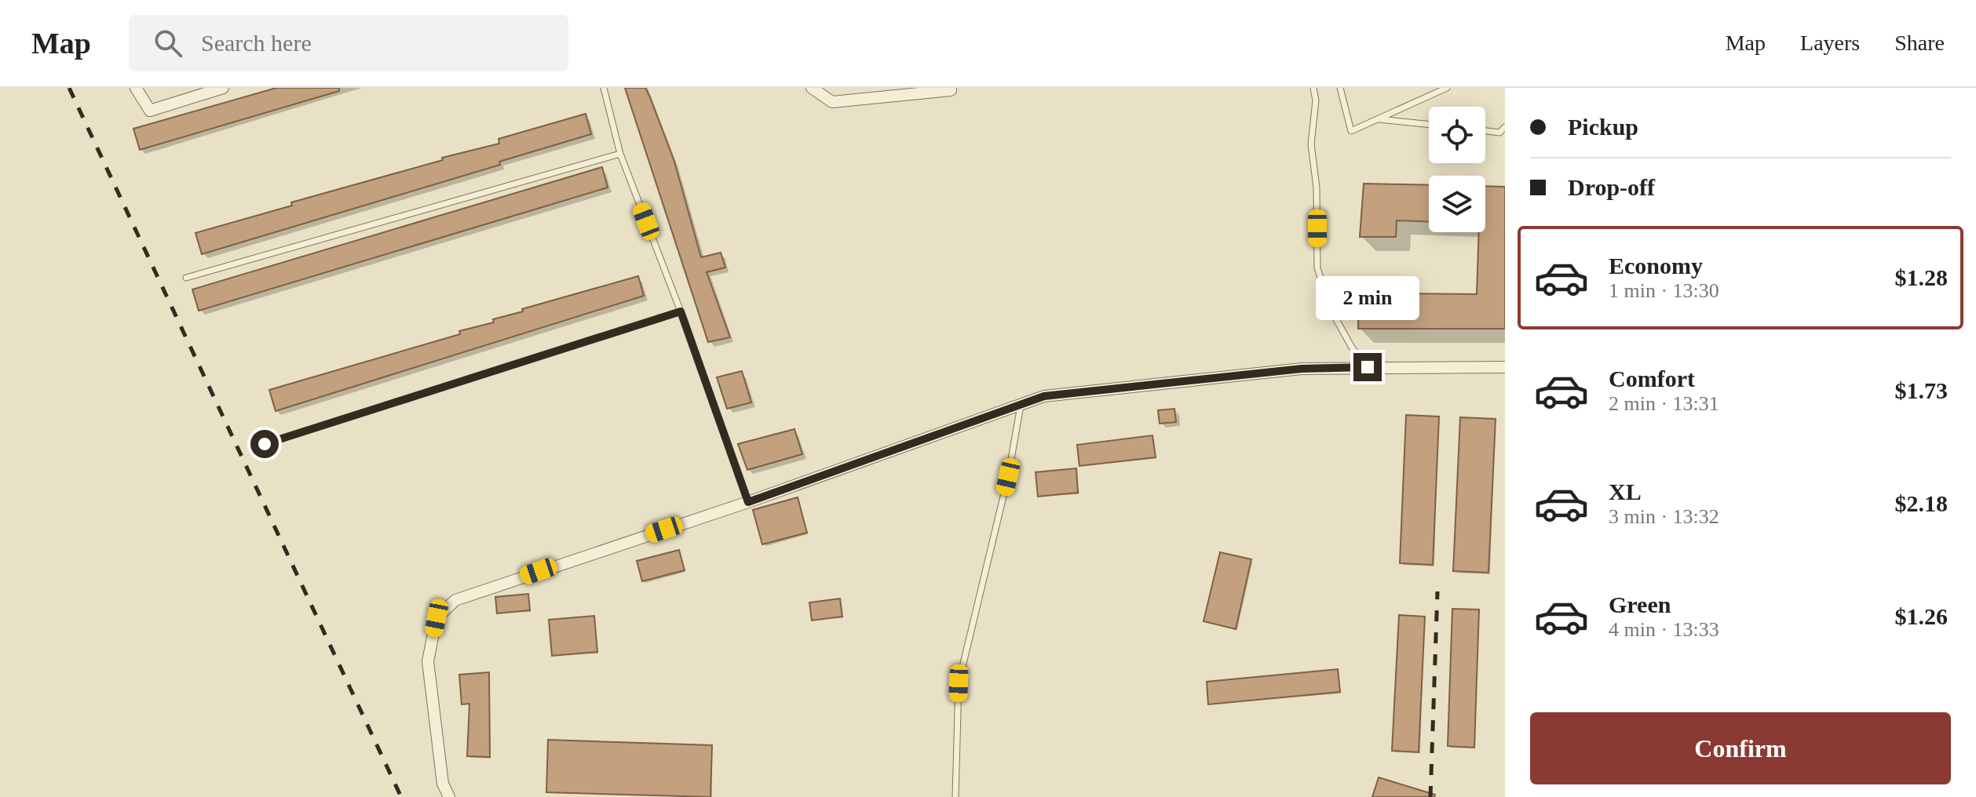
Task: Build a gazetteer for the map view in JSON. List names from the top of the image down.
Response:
{
  "page": {
    "header": "Map",
    "search": "Search here",
    "nav": ["Map", "Layers", "Share"],
    "banner": ["Pickup", "Drop-off"],
    "list": [
      {
        "name": "Economy",
        "note": "1 min · 13:30",
        "value": "$1.28"
      },
      {
        "name": "Comfort",
        "note": "2 min · 13:31",
        "value": "$1.73"
      },
      {
        "name": "XL",
        "note": "3 min · 13:32",
        "value": "$2.18"
      },
      {
        "name": "Green",
        "note": "4 min · 13:33",
        "value": "$1.26"
      }
    ],
    "bubble": "2 min",
    "buttons": "Confirm"
  }
}
